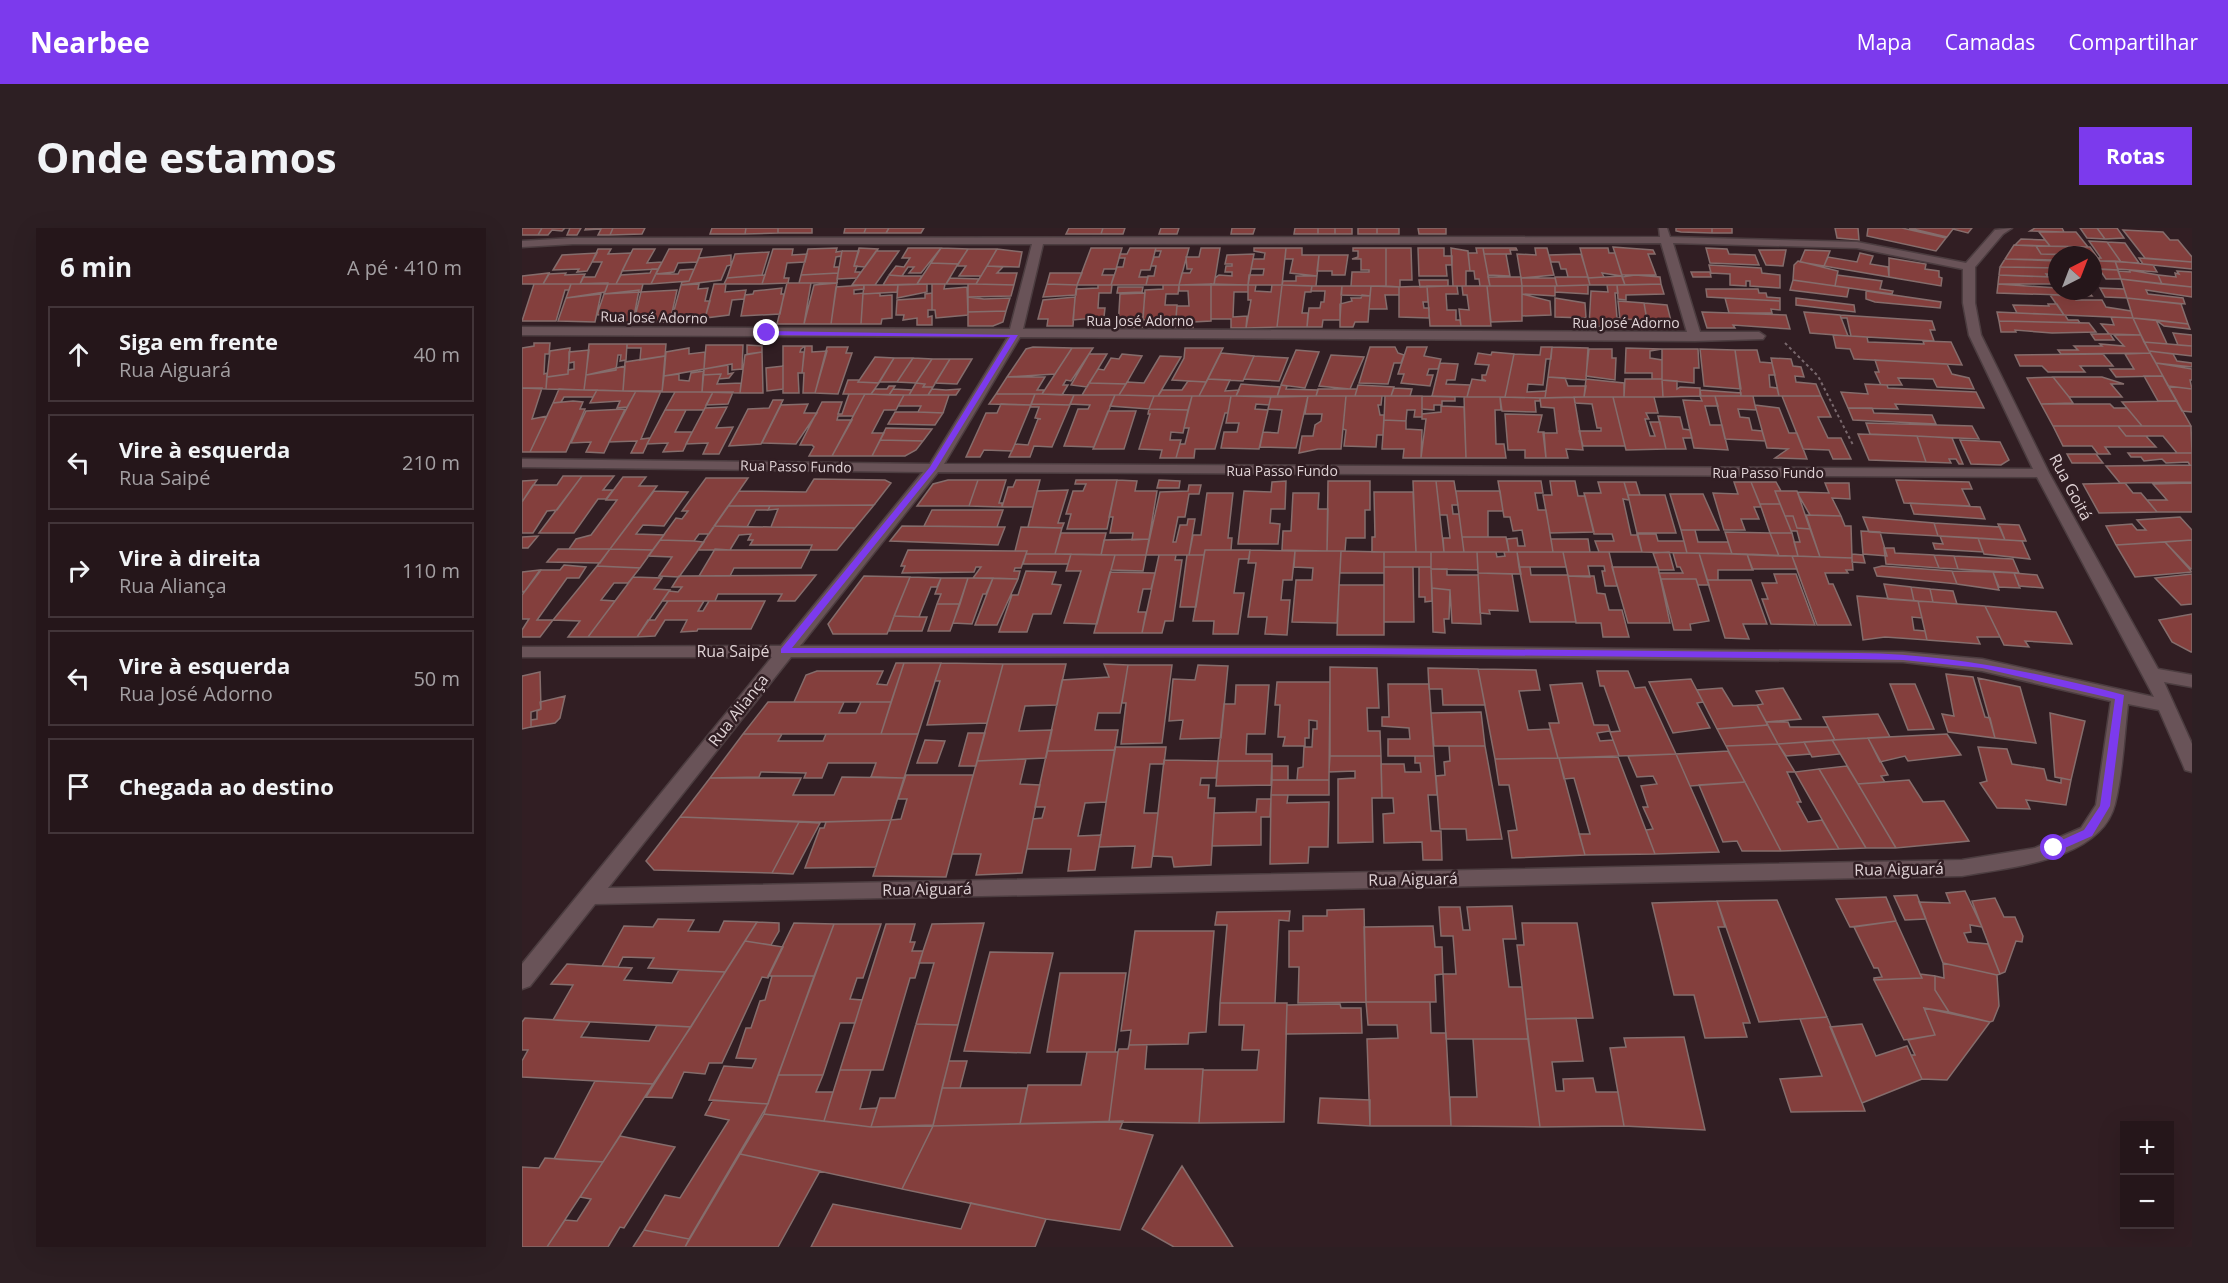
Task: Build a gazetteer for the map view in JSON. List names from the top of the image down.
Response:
{
  "streets": {
    "street": [
      "Rua José Adorno",
      "Rua Passo Fundo",
      "Rua Goitá",
      "Rua Saipé",
      "Rua Aliança",
      "Rua Aiguará"
    ]
  },
  "crossings": [
    ["Rua José Adorno", "Rua Aliança"],
    ["Rua Passo Fundo", "Rua Goitá"],
    ["Rua Passo Fundo", "Rua Aliança"],
    ["Rua Goitá", "Rua Saipé"],
    ["Rua Saipé", "Rua Aliança"],
    ["Rua Saipé", "Rua Aiguará"],
    ["Rua Aliança", "Rua Aiguará"]
  ],
  "north": "top right",
  "page": {
    "header": "Nearbee",
    "nav": ["Mapa", "Camadas", "Compartilhar"],
    "buttons": "Rotas",
    "title": "Onde estamos",
    "heading": ["6 min", "A pé · 410 m"],
    "list": [
      ["Siga em frente", "Rua Aiguará", "40 m"],
      ["Vire à esquerda", "Rua Saipé", "210 m"],
      ["Vire à direita", "Rua Aliança", "110 m"],
      ["Vire à esquerda", "Rua José Adorno", "50 m"],
      "Chegada ao destino"
    ],
    "map_buttons": ["+", "−"]
  }
}
